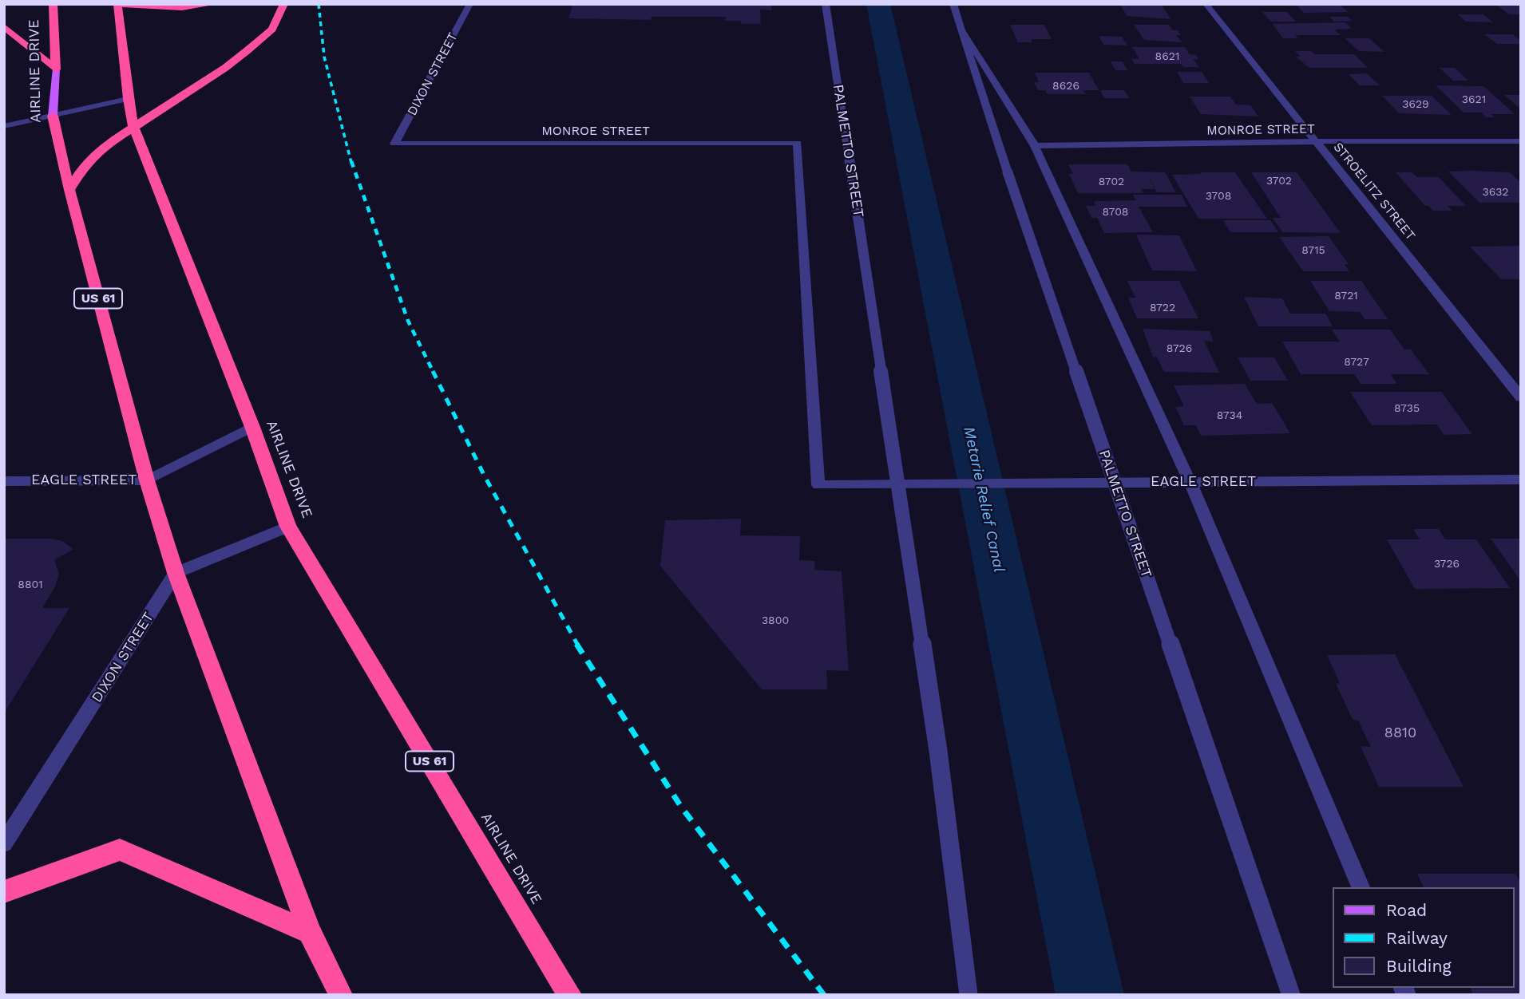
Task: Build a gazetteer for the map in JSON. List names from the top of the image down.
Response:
{
  "streets": {
    "highway": ["AIRLINE DRIVE", "US 61"],
    "street": [
      "DIXON STREET",
      "MONROE STREET",
      "PALMETTO STREET",
      "STROELITZ STREET",
      "EAGLE STREET"
    ]
  },
  "crossings": [
    ["AIRLINE DRIVE", "DIXON STREET"],
    ["AIRLINE DRIVE", "EAGLE STREET"],
    ["DIXON STREET", "MONROE STREET"],
    ["MONROE STREET", "PALMETTO STREET"],
    ["MONROE STREET", "STROELITZ STREET"],
    ["MONROE STREET", "EAGLE STREET"],
    ["PALMETTO STREET", "EAGLE STREET"]
  ],
  "water": ["Metarie Relief Canal"],
  "house_numbers": [
    "8621",
    "8626",
    "3621",
    "3629",
    "3702",
    "8702",
    "3632",
    "3708",
    "8708",
    "8715",
    "8721",
    "8722",
    "8726",
    "8727",
    "8735",
    "8734",
    "3726",
    "8801",
    "3800",
    "8810"
  ],
  "legend": ["Road", "Railway", "Building"]
}
